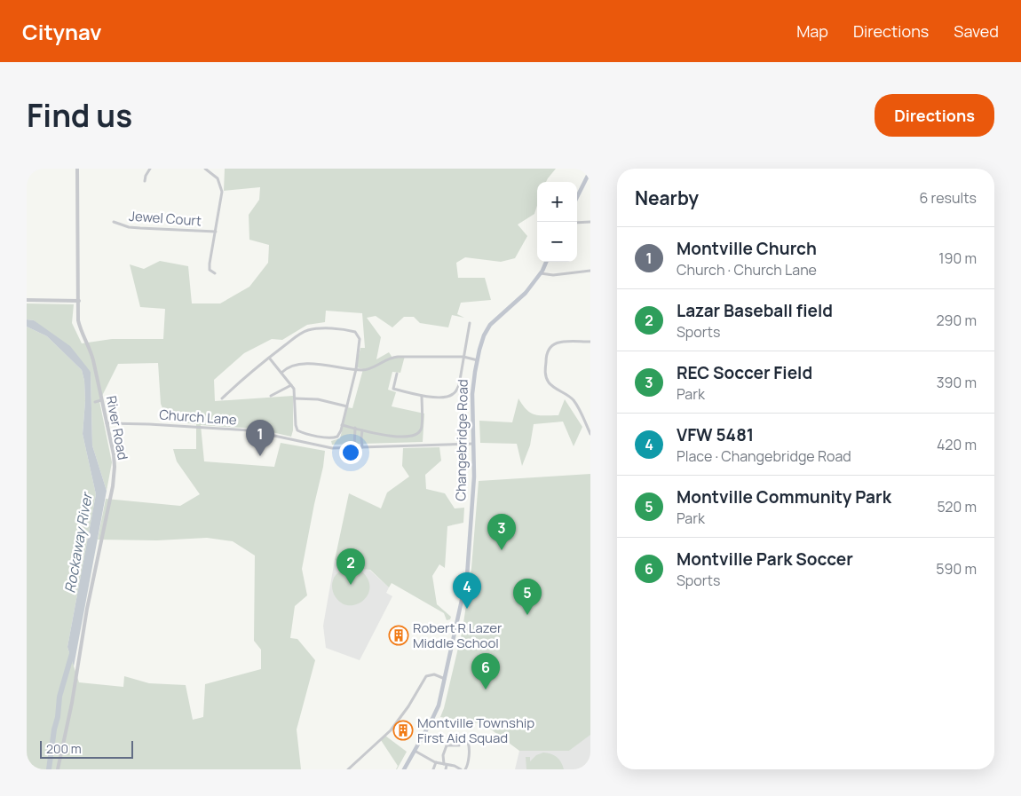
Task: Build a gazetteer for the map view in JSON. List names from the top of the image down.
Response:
{
  "streets": {
    "main road": ["Changebridge Road"],
    "street": ["Jewel Court", "Church Lane", "River Road"]
  },
  "crossings": [
    ["Church Lane", "River Road"],
    ["Church Lane", "Changebridge Road"]
  ],
  "water": ["Rockaway River"],
  "places": {
    "building": ["Robert R Lazer Middle School", "Montville Township First Aid Squad"]
  },
  "scale_bar": "200 m",
  "page": {
    "header": "Citynav",
    "nav": ["Map", "Directions", "Saved"],
    "title": "Find us",
    "buttons": "Directions",
    "heading": ["Nearby", "6 results"],
    "map_buttons": ["+", "−"],
    "list": [
      {
        "mark": "1",
        "name": "Montville Church",
        "note": "Church · Church Lane",
        "value": "190 m"
      },
      {
        "mark": "2",
        "name": "Lazar Baseball field",
        "note": "Sports",
        "value": "290 m"
      },
      {
        "mark": "3",
        "name": "REC Soccer Field",
        "note": "Park",
        "value": "390 m"
      },
      {
        "mark": "4",
        "name": "VFW 5481",
        "note": "Place · Changebridge Road",
        "value": "420 m"
      },
      {
        "mark": "5",
        "name": "Montville Community Park",
        "note": "Park",
        "value": "520 m"
      },
      {
        "mark": "6",
        "name": "Montville Park Soccer",
        "note": "Sports",
        "value": "590 m"
      }
    ],
    "pins": [
      "1",
      "3",
      "2",
      "4",
      "5",
      "6"
    ],
    "scale": "200 m"
  }
}
